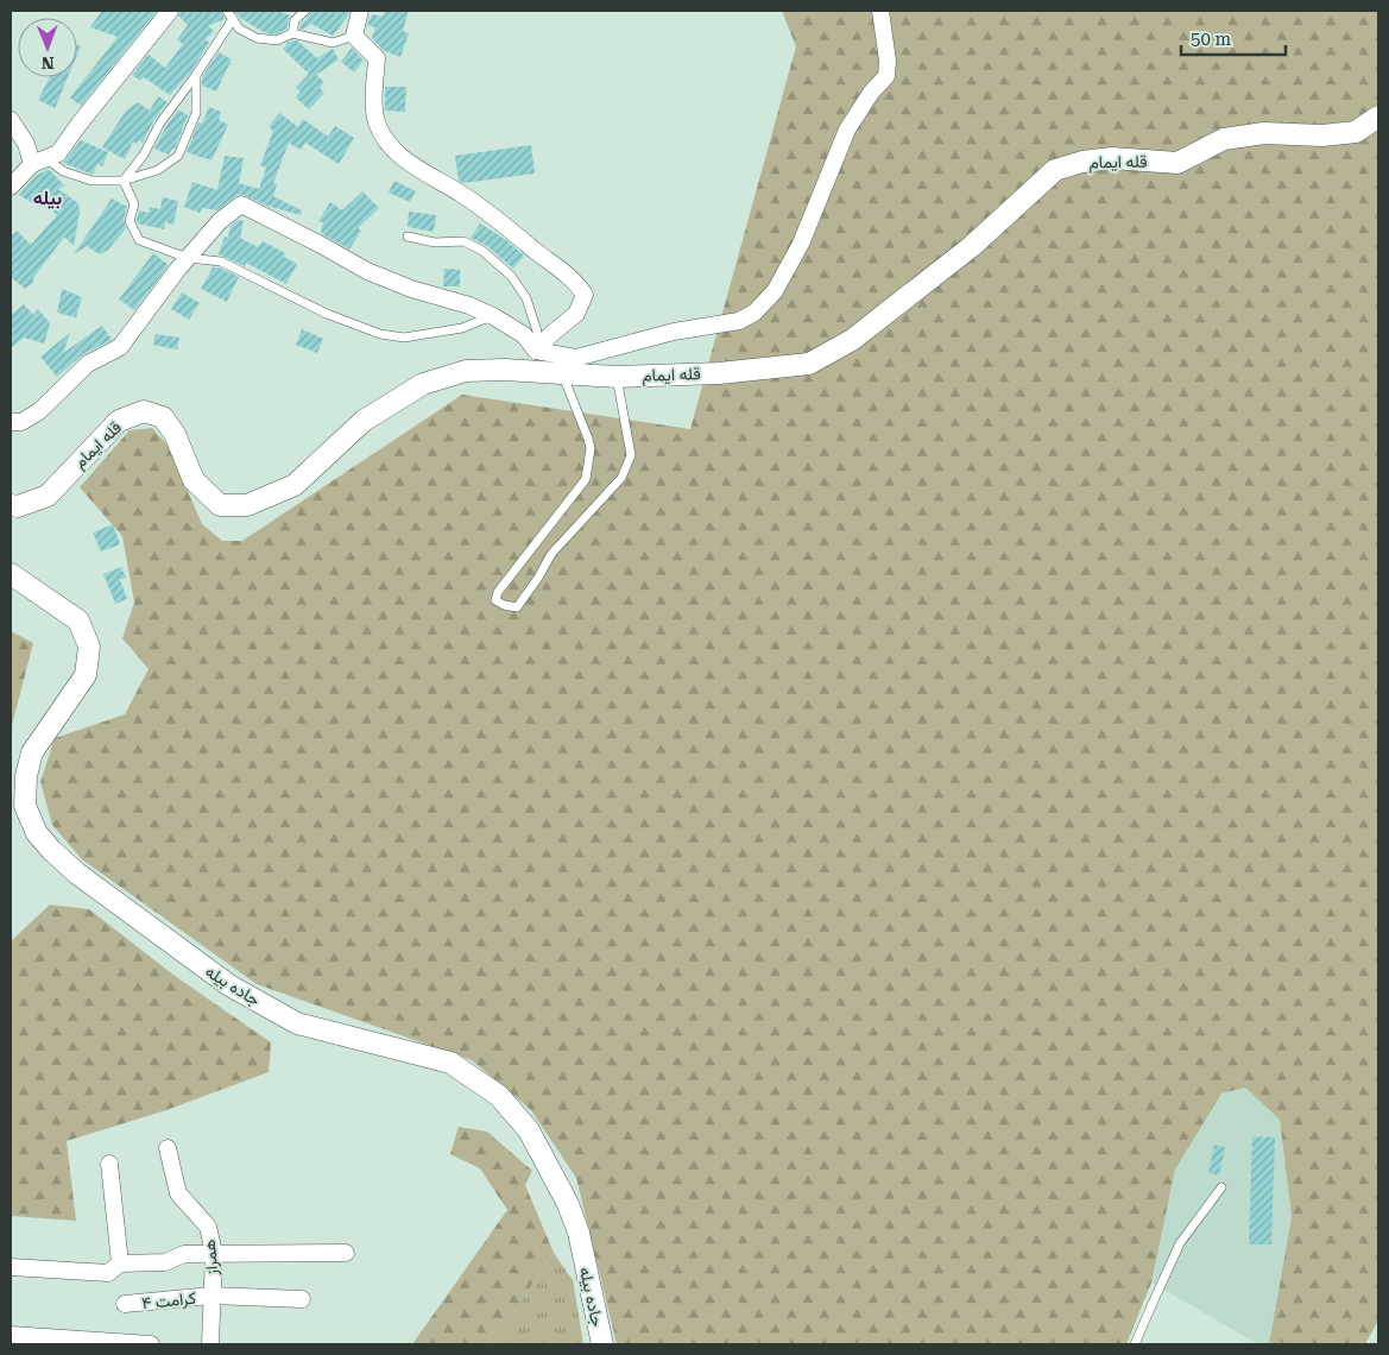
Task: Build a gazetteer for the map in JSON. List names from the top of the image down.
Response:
{
  "streets": {
    "street": [
      "قله ایمام",
      "جاده بیله",
      "همراز",
      "کرامت ۴"
    ]
  },
  "crossings": [
    ["همراز", "کرامت ۴"]
  ],
  "districts": ["بیله"],
  "scale_bar": "50 m",
  "north": "bottom"
}
